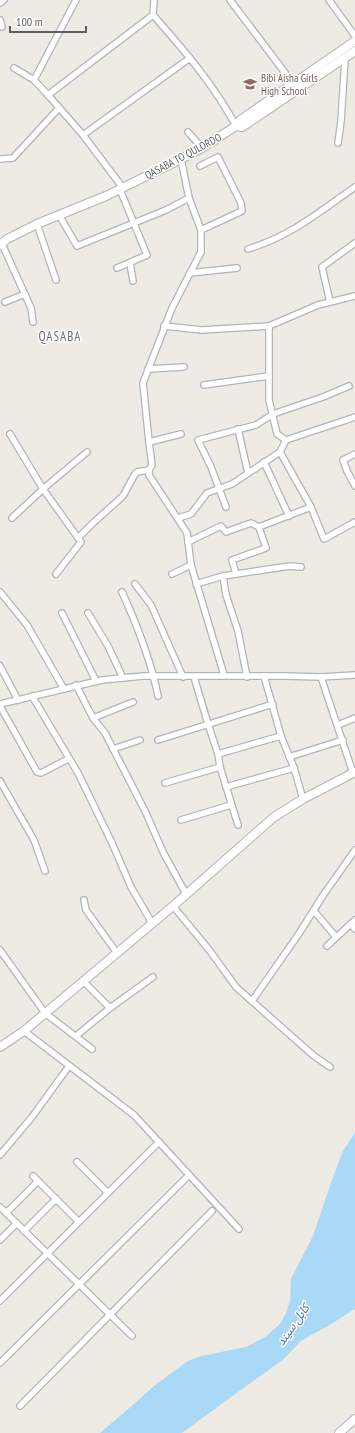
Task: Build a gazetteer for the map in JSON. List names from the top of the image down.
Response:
{
  "streets": {
    "street": ["QASABA TO QULORDO"]
  },
  "districts": ["QASABA"],
  "water": ["کابل سيند"],
  "places": {
    "school or university": ["Bibi Aisha Girls High School"]
  },
  "scale_bar": "100 m"
}
